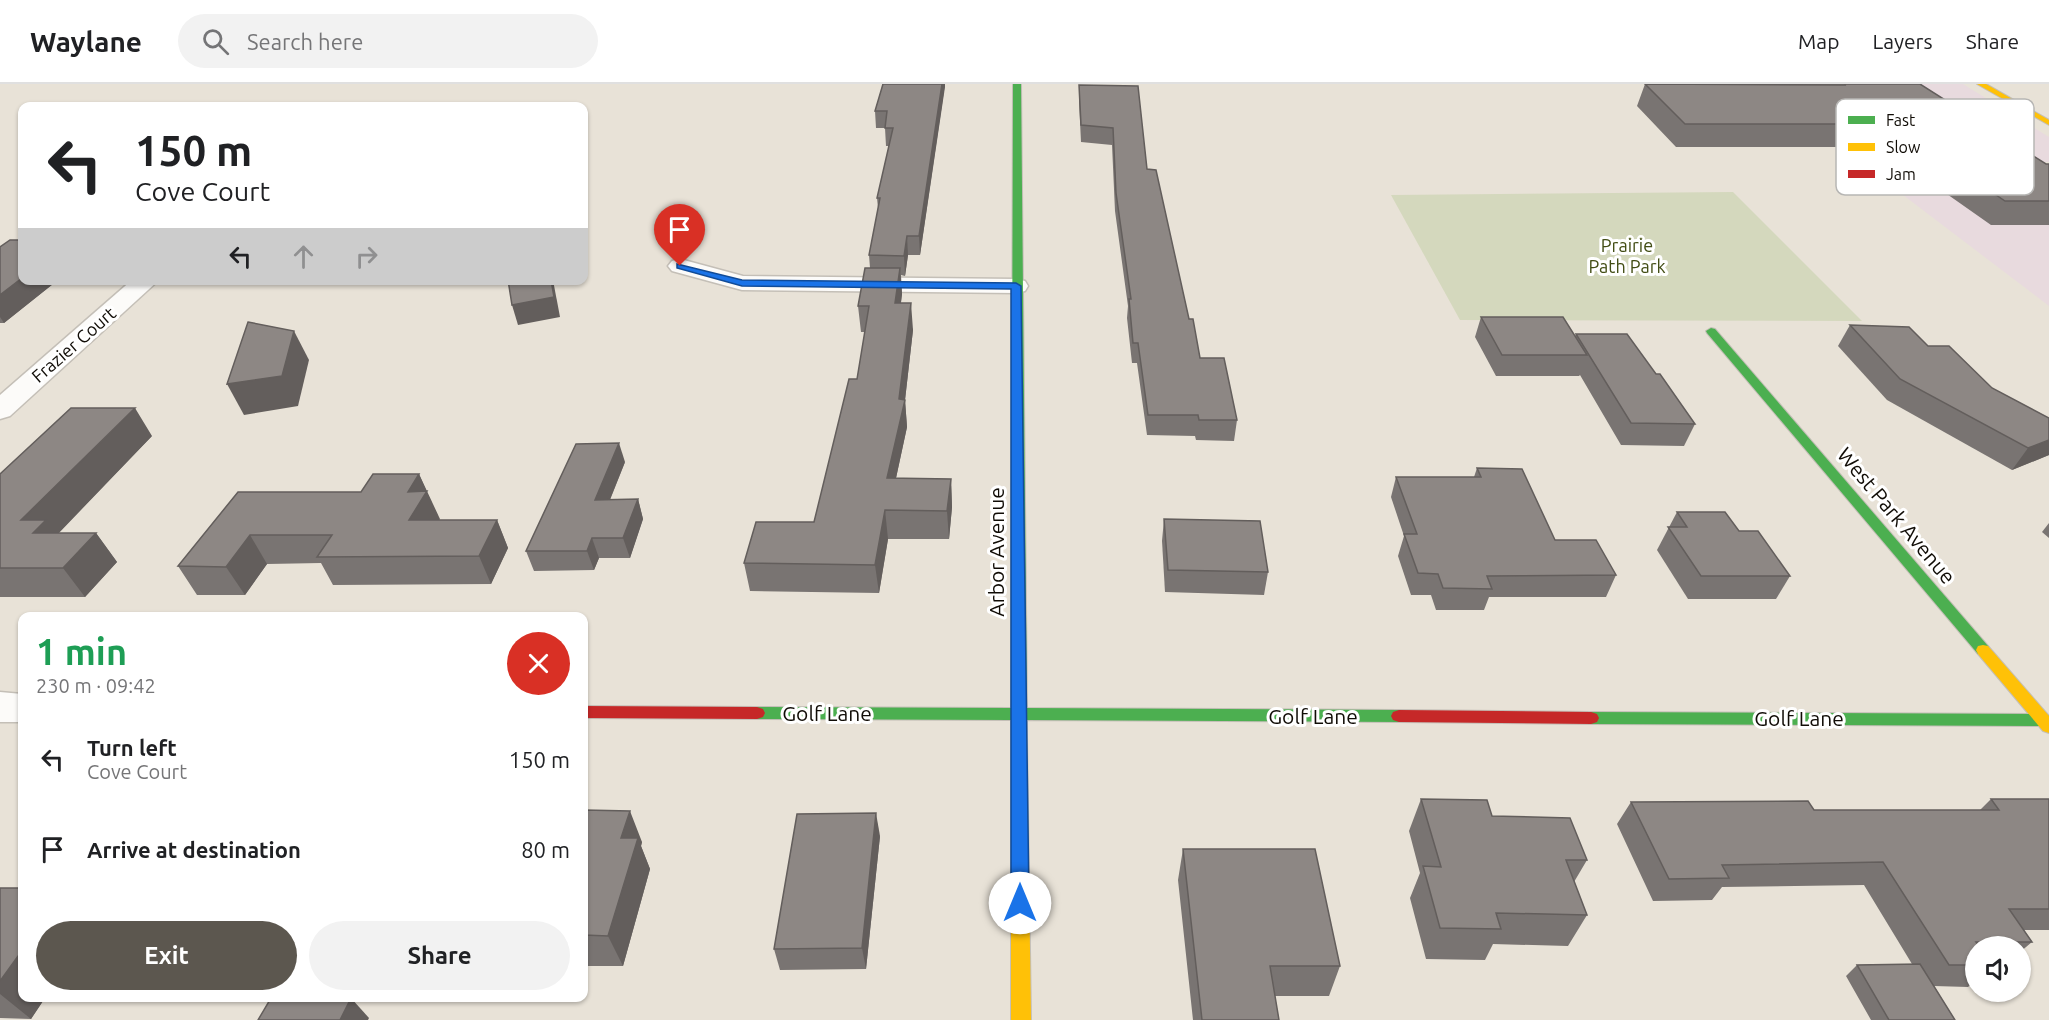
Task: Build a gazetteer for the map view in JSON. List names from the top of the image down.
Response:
{
  "streets": {
    "street": [
      "Frazier Court",
      "West Park Avenue",
      "Arbor Avenue",
      "Golf Lane"
    ]
  },
  "crossings": [
    ["West Park Avenue", "Golf Lane"],
    ["Arbor Avenue", "Golf Lane"]
  ],
  "parks": ["Prairie Path Park"],
  "legend": ["Fast", "Slow", "Jam"],
  "page": {
    "header": "Waylane",
    "search": "Search here",
    "nav": ["Map", "Layers", "Share"],
    "turn": ["150 m", "Cove Court"],
    "heading": ["1 min", "230 m · 09:42"],
    "list": [
      {
        "name": "Turn left",
        "note": "Cove Court",
        "value": "150 m"
      },
      {
        "name": "Arrive at destination",
        "value": "80 m"
      }
    ],
    "buttons": ["Exit", "Share"]
  }
}
